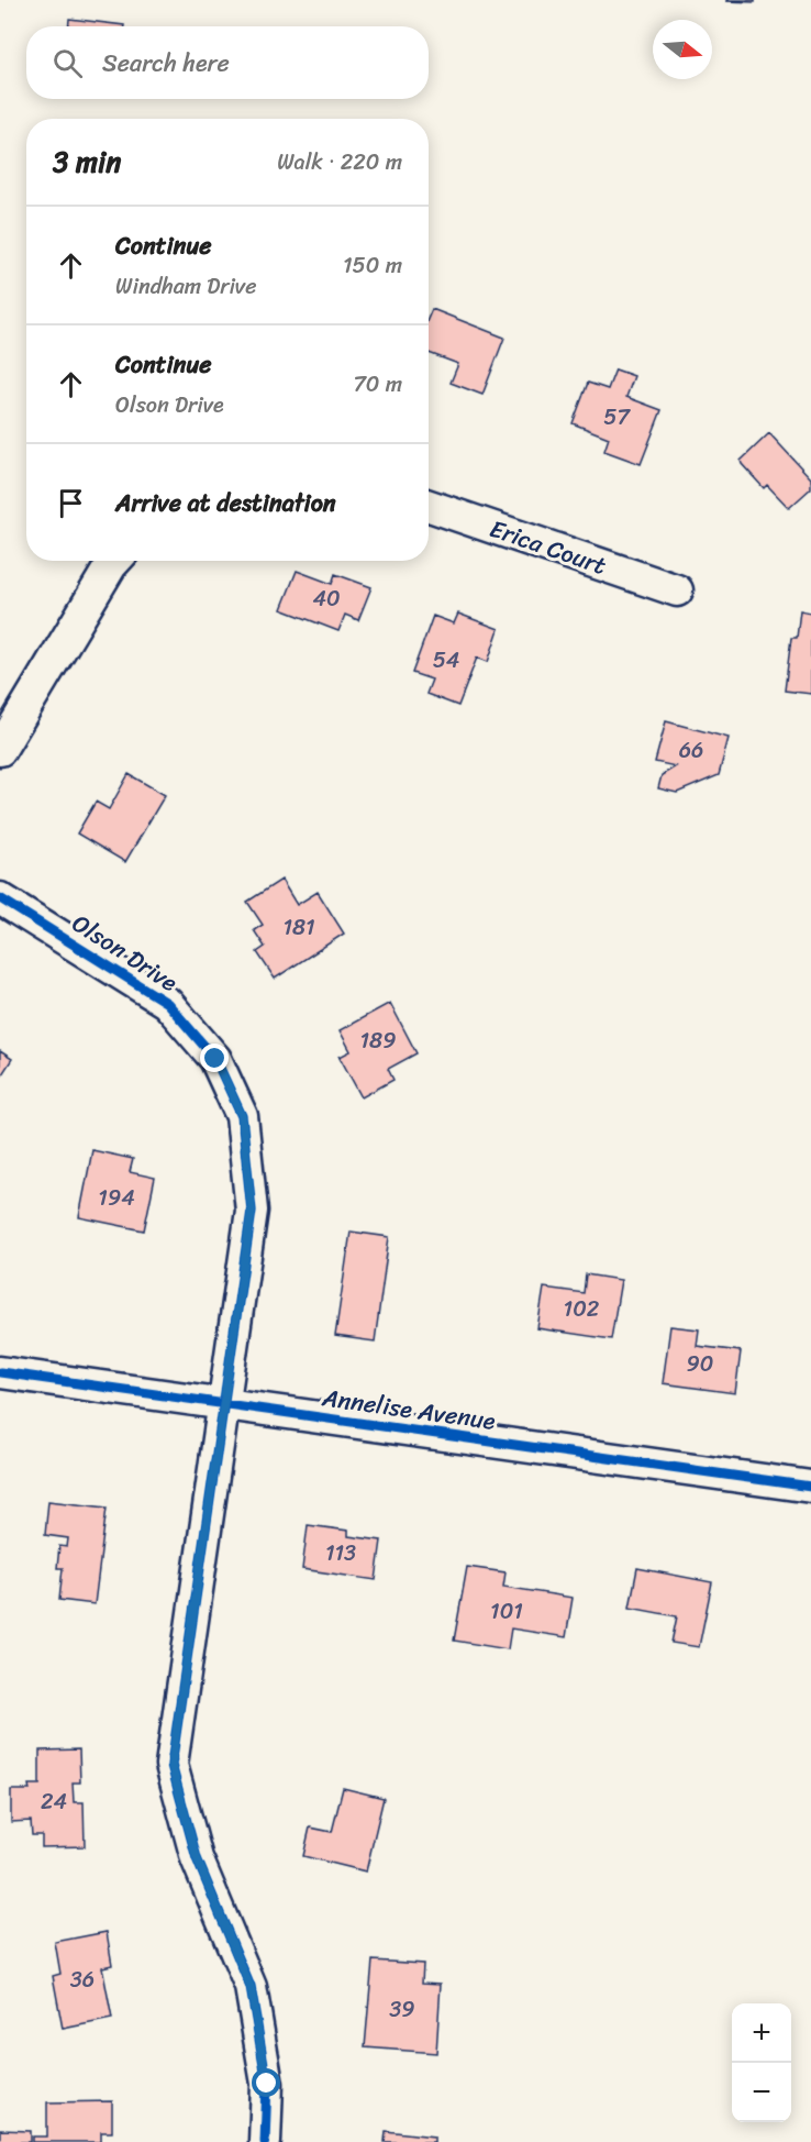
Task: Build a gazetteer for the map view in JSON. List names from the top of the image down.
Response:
{
  "streets": {
    "street": ["Erica Court", "Olson Drive", "Annelise Avenue"]
  },
  "crossings": [
    ["Olson Drive", "Annelise Avenue"]
  ],
  "house_numbers": [
    "57",
    "40",
    "54",
    "66",
    "181",
    "189",
    "194",
    "102",
    "90",
    "113",
    "101",
    "24",
    "36",
    "39"
  ],
  "north": "right",
  "page": {
    "search": "Search here",
    "heading": ["3 min", "Walk · 220 m"],
    "list": [
      ["Continue", "Windham Drive", "150 m"],
      ["Continue", "Olson Drive", "70 m"],
      "Arrive at destination"
    ],
    "map_buttons": ["+", "−"]
  }
}
